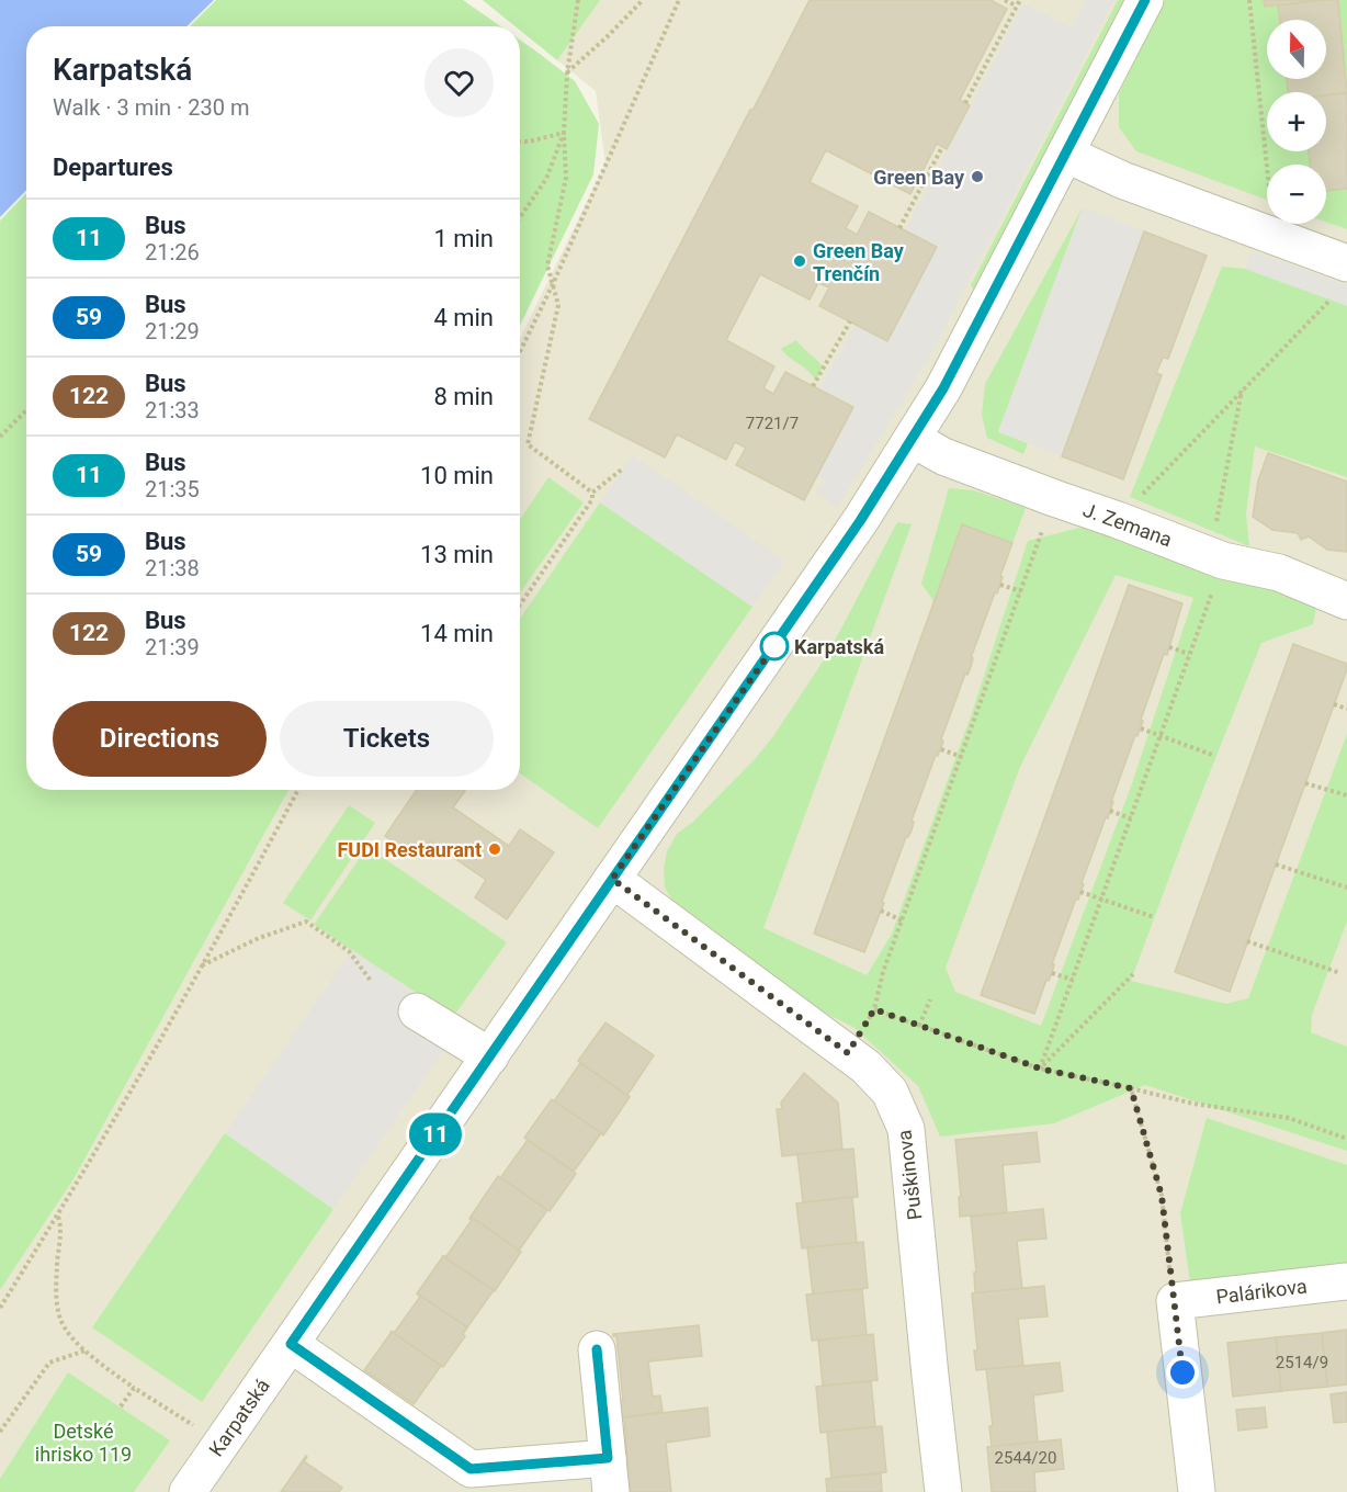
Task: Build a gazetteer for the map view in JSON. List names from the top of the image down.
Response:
{
  "streets": {
    "street": [
      "J. Zemana",
      "Puškinova",
      "Palárikova",
      "Karpatská"
    ]
  },
  "crossings": [
    ["J. Zemana", "Karpatská"],
    ["Puškinova", "Karpatská"]
  ],
  "parks": ["Detské ihrisko 119"],
  "places": [
    "Green Bay",
    "Green Bay Trenčín",
    "Karpatská",
    "FUDI Restaurant"
  ],
  "lines": ["bus line 11"],
  "house_numbers": ["7721/7", "2514/9", "2544/20"],
  "north": "top",
  "page": {
    "on_map": "11",
    "map_buttons": ["+", "−"],
    "heading": [
      ["Karpatská", "Walk · 3 min · 230 m"],
      "Departures"
    ],
    "list": [
      {
        "mark": "11",
        "name": "Bus",
        "note": "21:26",
        "value": "1 min"
      },
      {
        "mark": "59",
        "name": "Bus",
        "note": "21:29",
        "value": "4 min"
      },
      {
        "mark": "122",
        "name": "Bus",
        "note": "21:33",
        "value": "8 min"
      },
      {
        "mark": "11",
        "name": "Bus",
        "note": "21:35",
        "value": "10 min"
      },
      {
        "mark": "59",
        "name": "Bus",
        "note": "21:38",
        "value": "13 min"
      },
      {
        "mark": "122",
        "name": "Bus",
        "note": "21:39",
        "value": "14 min"
      }
    ],
    "buttons": ["Directions", "Tickets"]
  }
}
